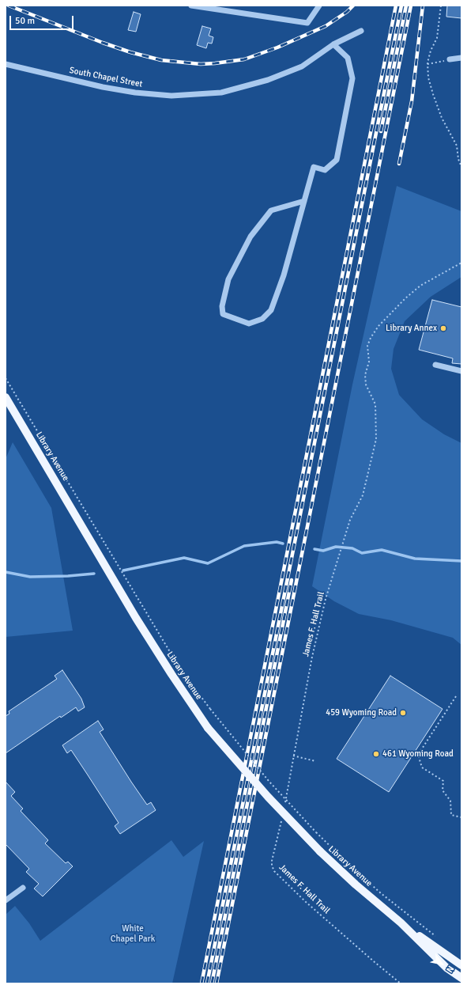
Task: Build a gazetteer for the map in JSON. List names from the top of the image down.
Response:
{
  "streets": {
    "main road": ["Library Avenue"],
    "street": ["South Chapel Street"],
    "path": ["James F. Hall Trail"]
  },
  "parks": ["White Chapel Park"],
  "places": ["Library Annex", "459 Wyoming Road", "461 Wyoming Road"],
  "scale_bar": "50 m",
  "north": "bottom right"
}
